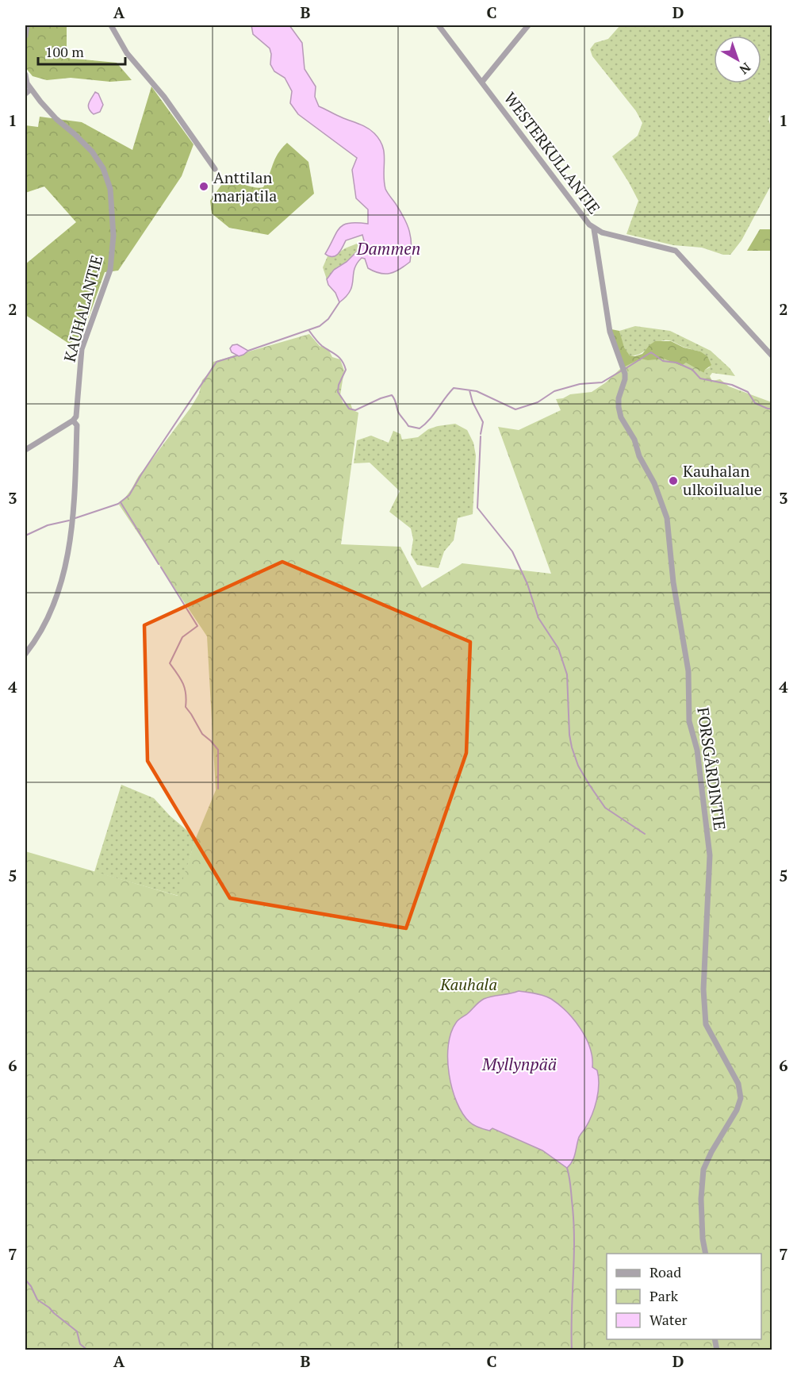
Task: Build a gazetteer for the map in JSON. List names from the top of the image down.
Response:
{
  "streets": {
    "street": ["WESTERKULLANTIE", "KAUHALANTIE", "FORSGÅRDINTIE"]
  },
  "crossings": [
    ["WESTERKULLANTIE", "FORSGÅRDINTIE"]
  ],
  "water": ["Dammen", "Myllynpää"],
  "parks": ["Kauhala"],
  "places": ["Anttilan marjatila", "Kauhalan ulkoilualue"],
  "legend": ["Road", "Park", "Water"],
  "scale_bar": "100 m",
  "north": "bottom right",
  "grid": {
    "columns": [
      "A",
      "B",
      "C",
      "D"
    ],
    "rows": [
      "1",
      "2",
      "3",
      "4",
      "5",
      "6",
      "7"
    ]
  }
}
